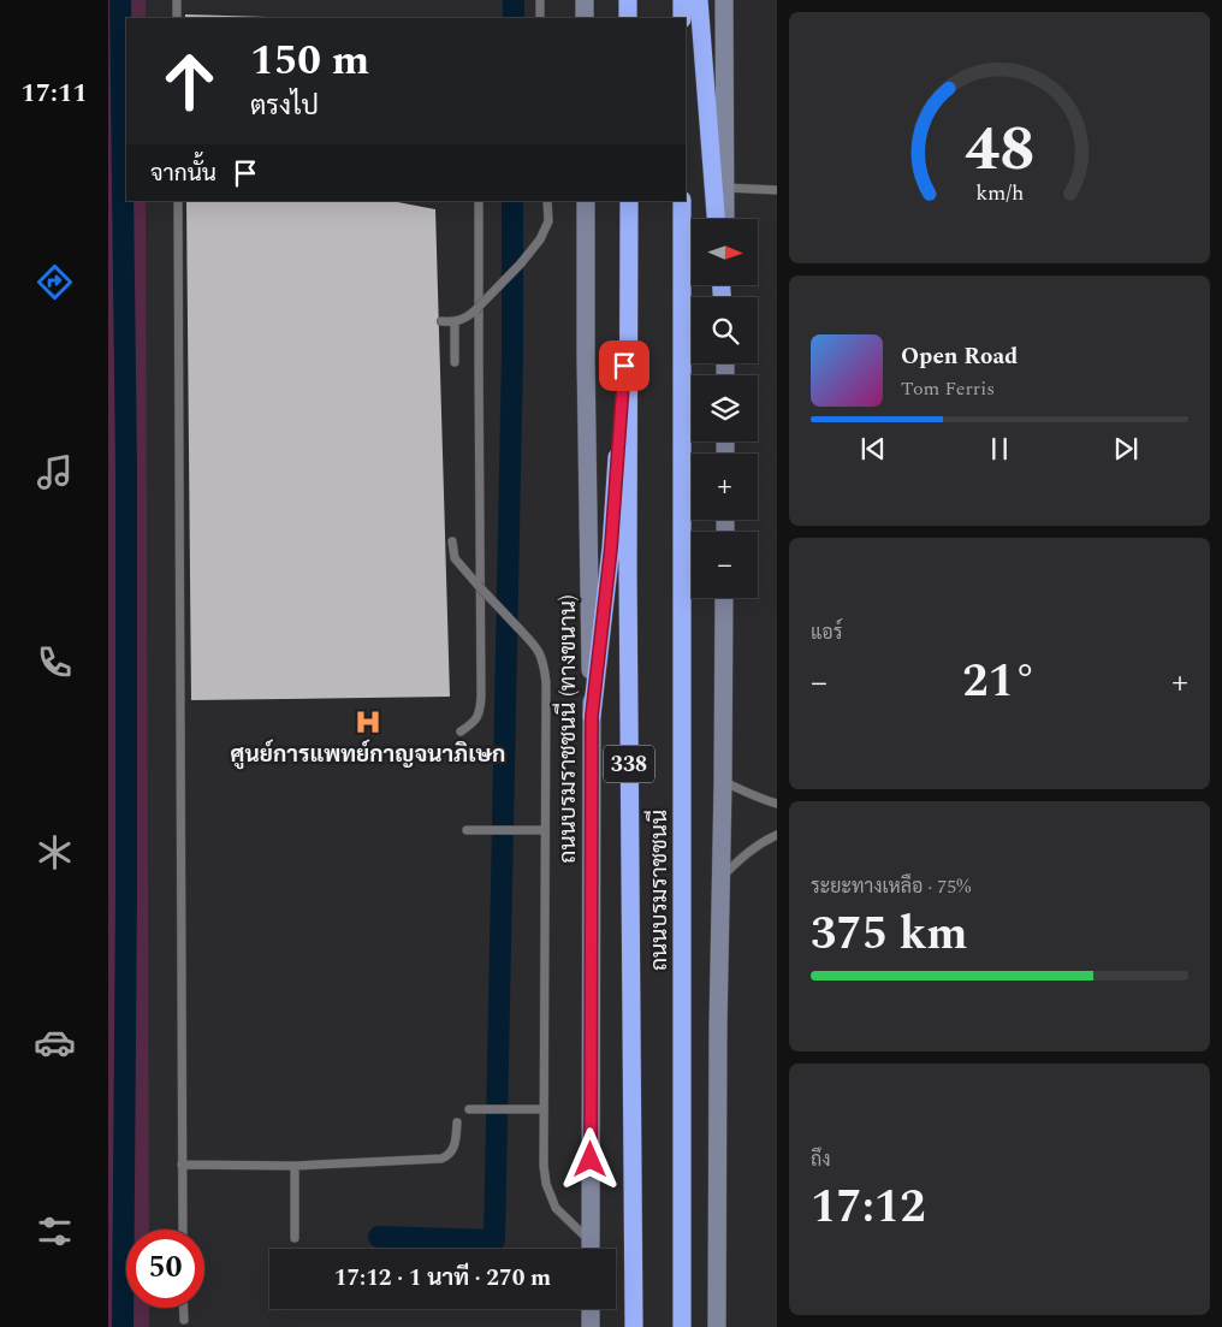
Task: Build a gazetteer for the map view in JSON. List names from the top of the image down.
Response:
{
  "streets": {
    "highway": ["338", "ถนนบรมราชชนนี"],
    "main road": ["ถนนบรมราชชนนี (ทางขนาน)"]
  },
  "places": {
    "hospital": ["ศูนย์การแพทย์กาญจนาภิเษก"]
  },
  "north": "right",
  "page": {
    "tabs": "17:11",
    "turn": ["150 m", "ตรงไป"],
    "then": "จากนั้น",
    "map_buttons": ["+", "−"],
    "song": ["Open Road", "Tom Ferris"],
    "tile": [
      "แอร์",
      ["ระยะทางเหลือ · 75%", "375 km"],
      ["ถึง", "17:12"]
    ],
    "heat": ["−", "21°", "+"],
    "limit": "50",
    "trip": "17:12 · 1 นาที · 270 m",
    "gauge": ["48", "km/h"]
  }
}
